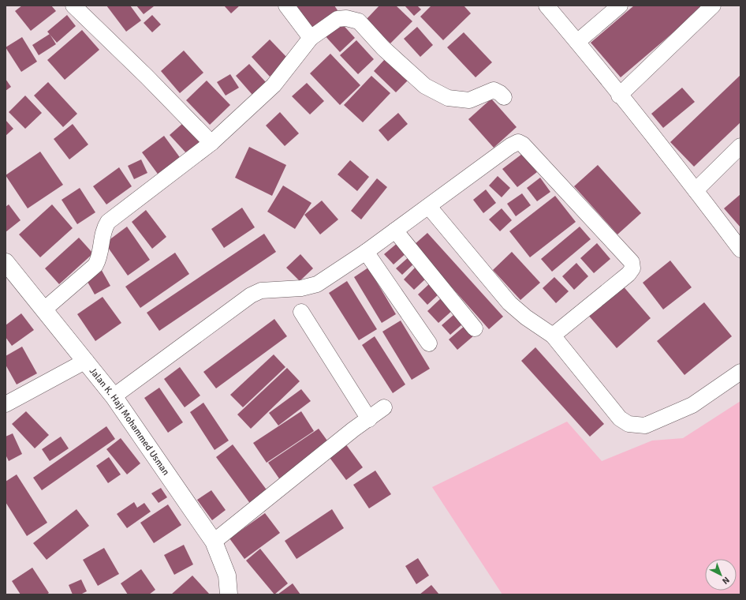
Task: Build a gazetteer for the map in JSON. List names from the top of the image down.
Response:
{
  "streets": {
    "street": ["Jalan K. Haji Mohammed Usman"]
  },
  "north": "bottom right"
}
